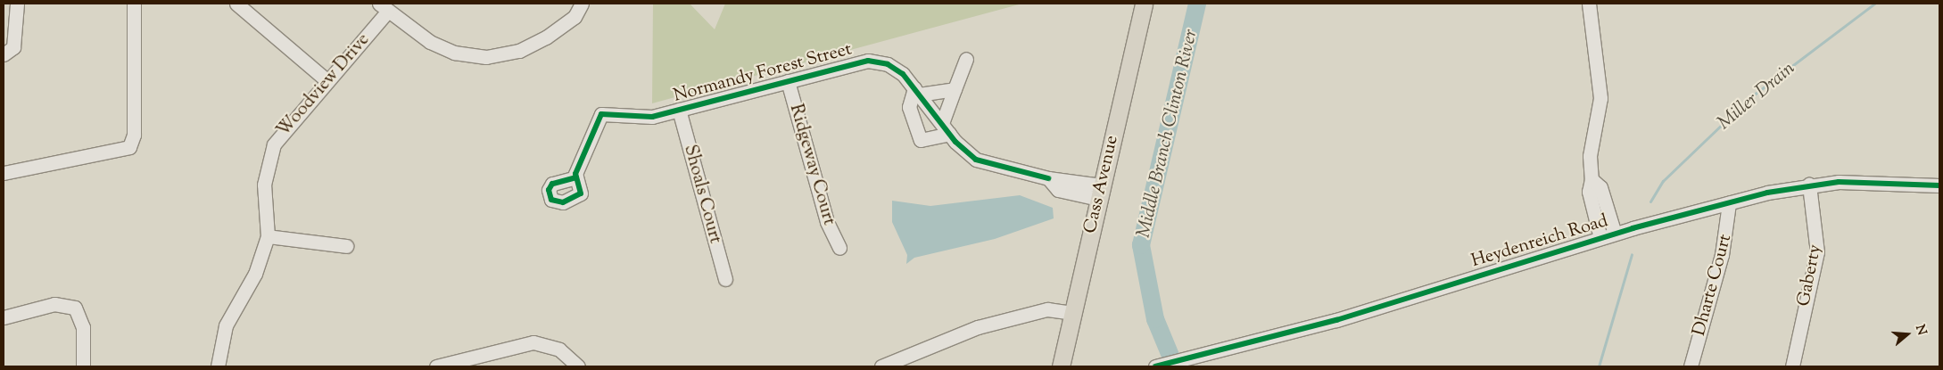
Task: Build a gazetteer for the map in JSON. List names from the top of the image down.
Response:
{
  "streets": {
    "main road": ["Cass Avenue"],
    "street": [
      "Normandy Forest Street",
      "Woodview Drive",
      "Ridgeway Court",
      "Shoals Court",
      "Heydenreich Road",
      "Gaberty",
      "Dharte Court"
    ]
  },
  "crossings": [
    ["Normandy Forest Street", "Ridgeway Court"],
    ["Normandy Forest Street", "Cass Avenue"],
    ["Normandy Forest Street", "Shoals Court"],
    ["Heydenreich Road", "Gaberty"],
    ["Heydenreich Road", "Dharte Court"]
  ],
  "water": ["Miller Drain", "Middle Branch Clinton River"],
  "north": "right"
}
